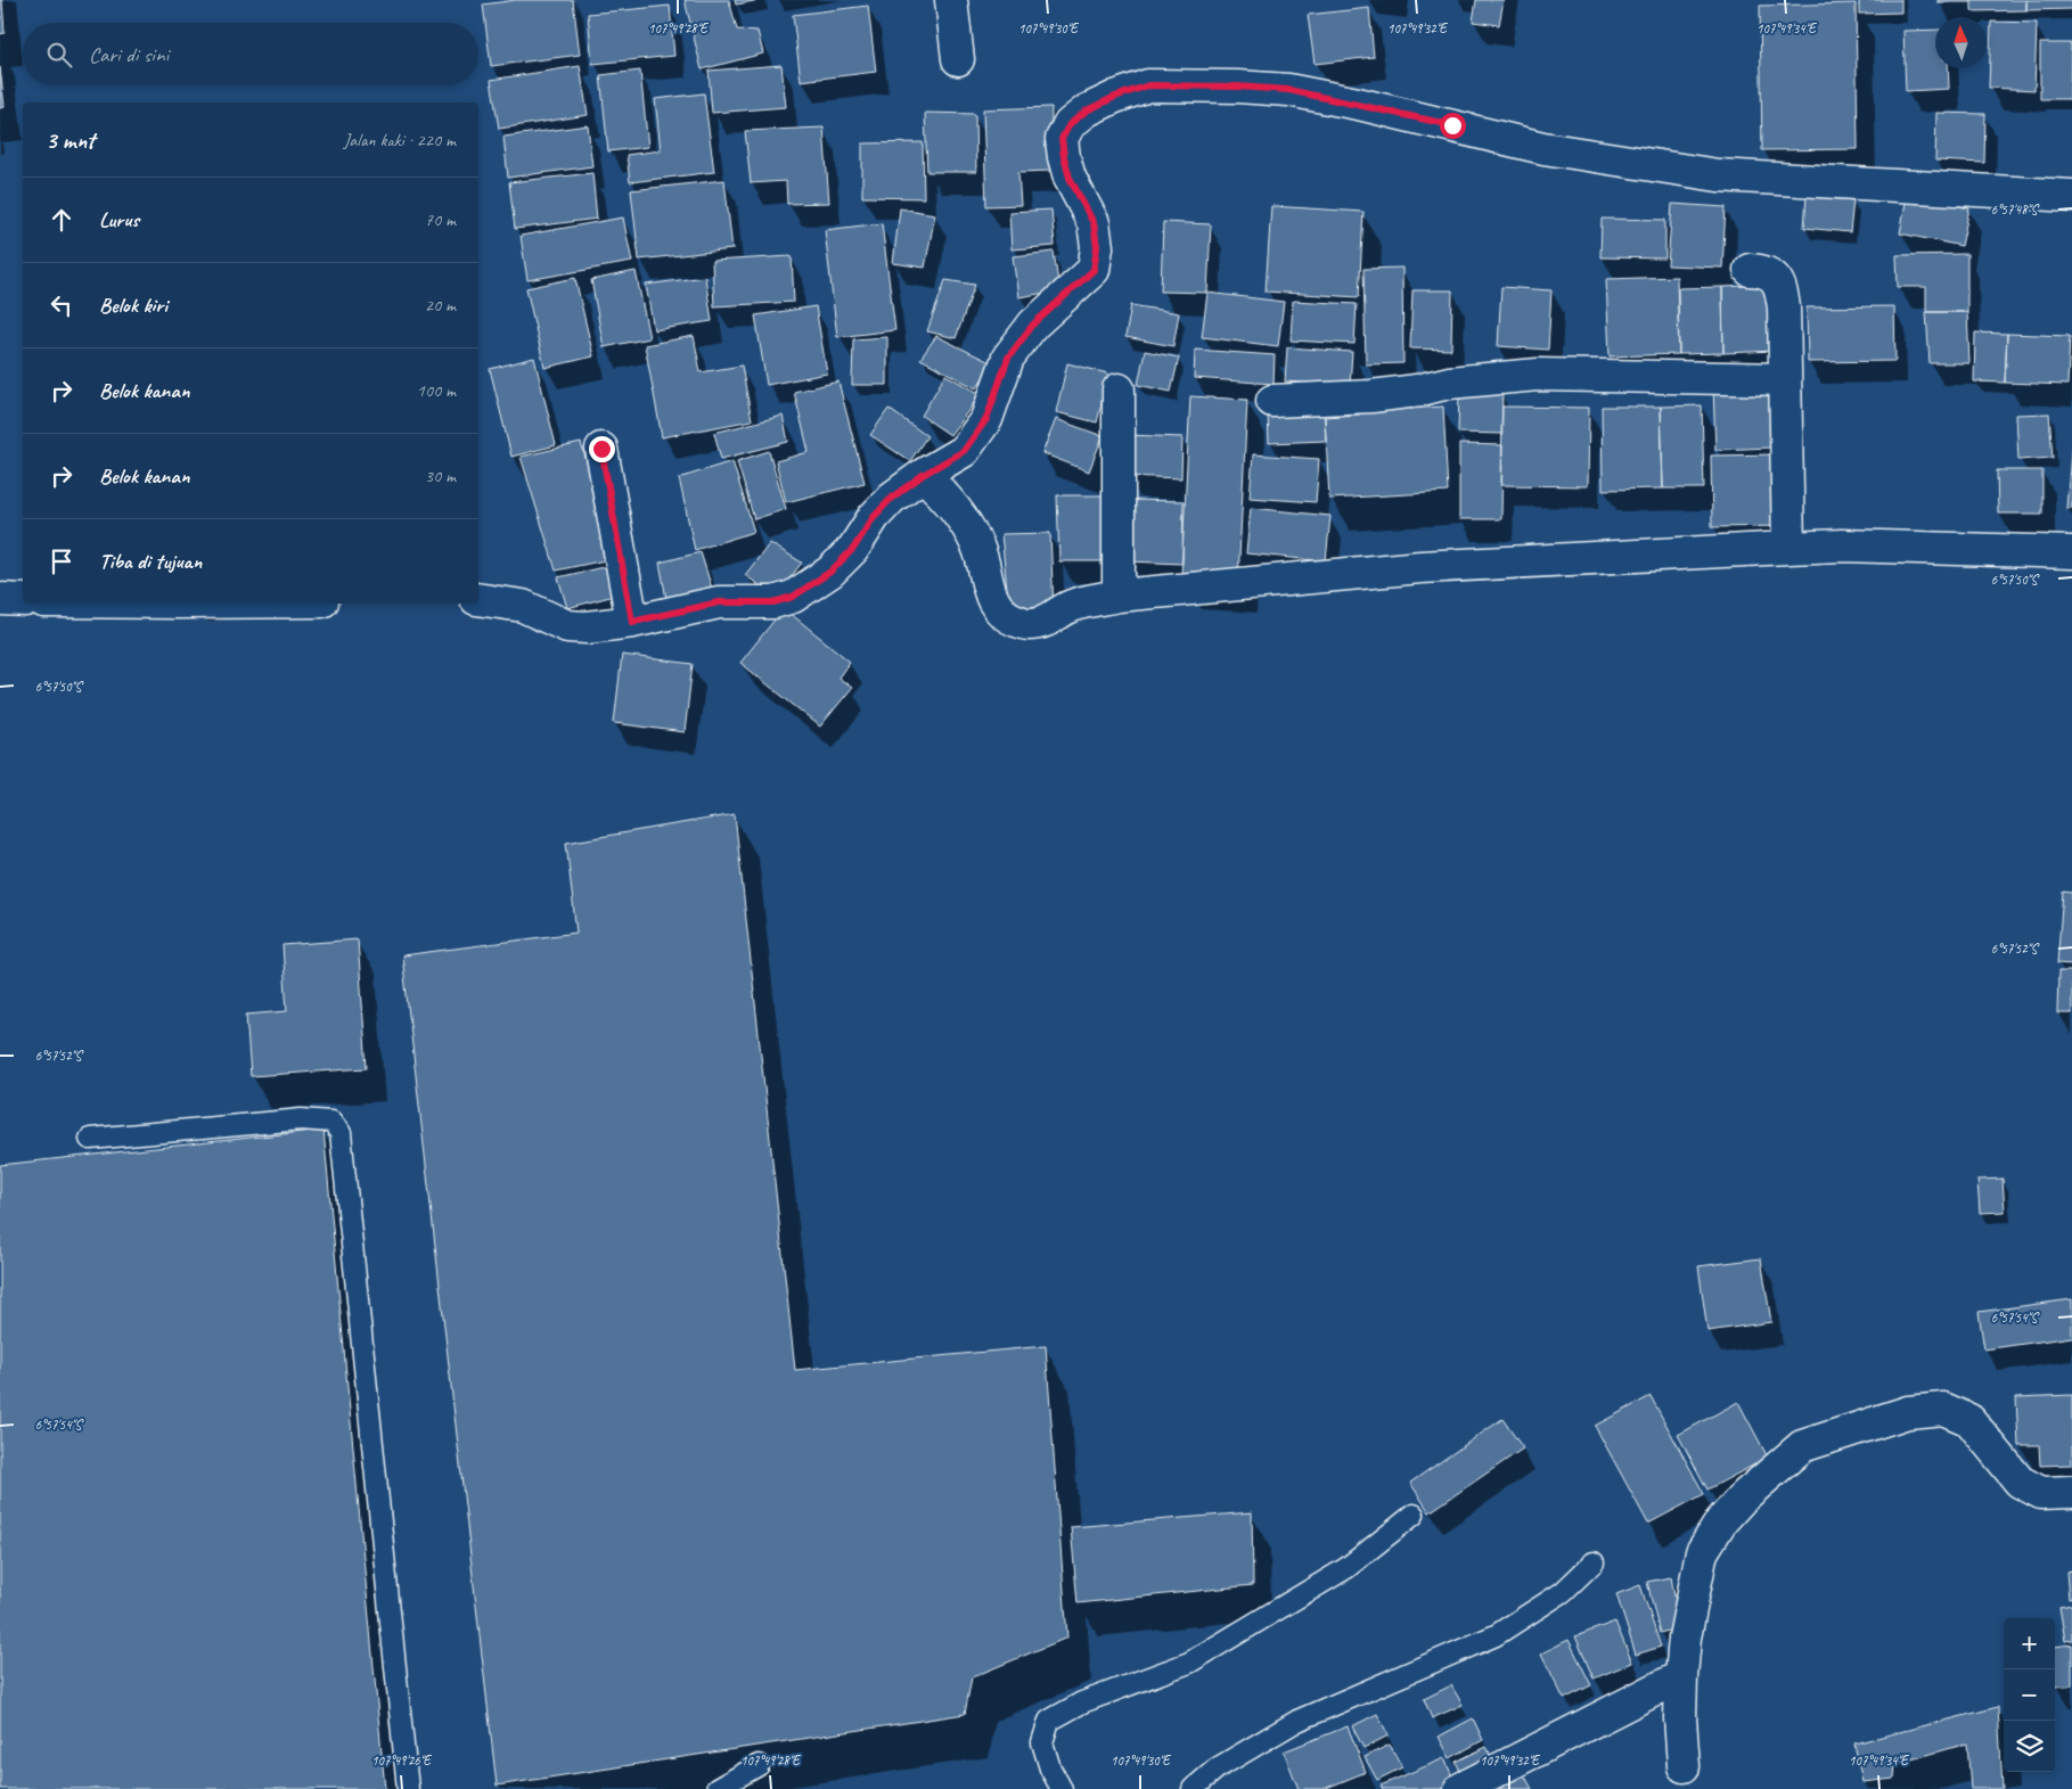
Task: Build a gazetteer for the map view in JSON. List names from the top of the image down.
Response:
{
  "north": "top",
  "page": {
    "search": "Cari di sini",
    "heading": ["3 mnt", "Jalan kaki · 220 m"],
    "list": [
      ["Lurus", "70 m"],
      ["Belok kiri", "20 m"],
      ["Belok kanan", "100 m"],
      ["Belok kanan", "30 m"],
      "Tiba di tujuan"
    ],
    "map_buttons": ["+", "−"]
  },
  "coordinates": [
    "107°49'28\"E",
    "107°49'30\"E",
    "107°49'32\"E",
    "107°49'34\"E",
    "6°57'48\"S",
    "6°57'50\"S",
    "6°57'52\"S",
    "6°57'54\"S",
    "107°49'26\"E"
  ]
}
